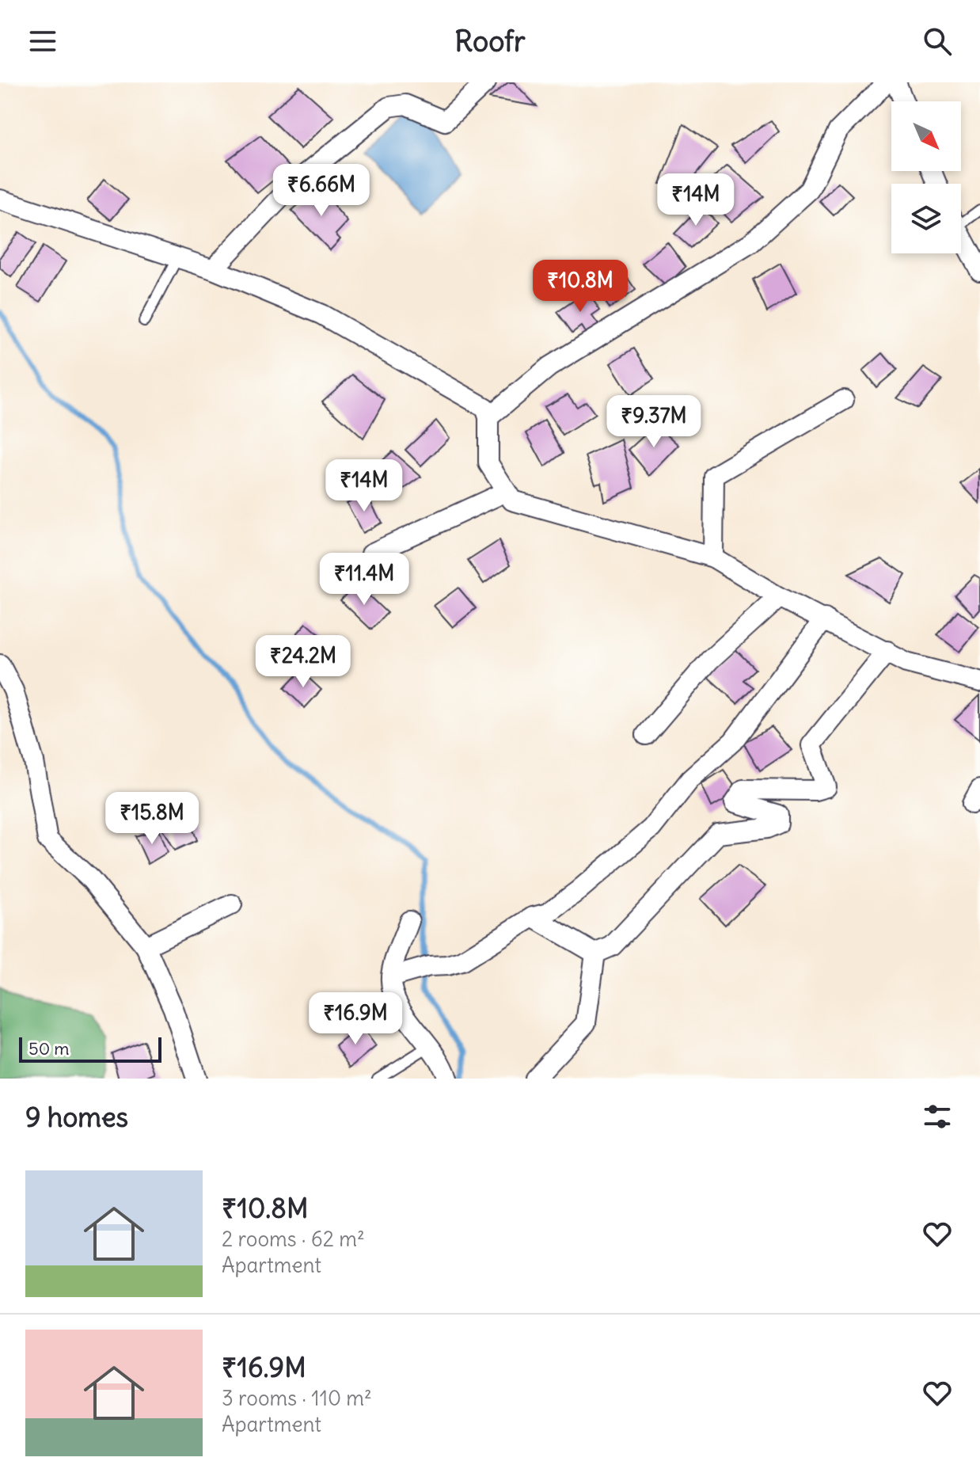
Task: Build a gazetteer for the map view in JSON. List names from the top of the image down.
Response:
{
  "scale_bar": "50 m",
  "north": "bottom right",
  "page": {
    "header": "Roofr",
    "price": [
      "₹6.66M",
      "₹14M",
      "₹10.8M",
      "₹9.37M",
      "₹14M",
      "₹11.4M",
      "₹24.2M",
      "₹15.8M",
      "₹16.9M"
    ],
    "scale": "50 m",
    "heading": "9 homes",
    "list": [
      {
        "name": "₹10.8M",
        "note": "2 rooms · 62 m² · Apartment"
      },
      {
        "name": "₹16.9M",
        "note": "3 rooms · 110 m² · Apartment"
      }
    ]
  }
}
